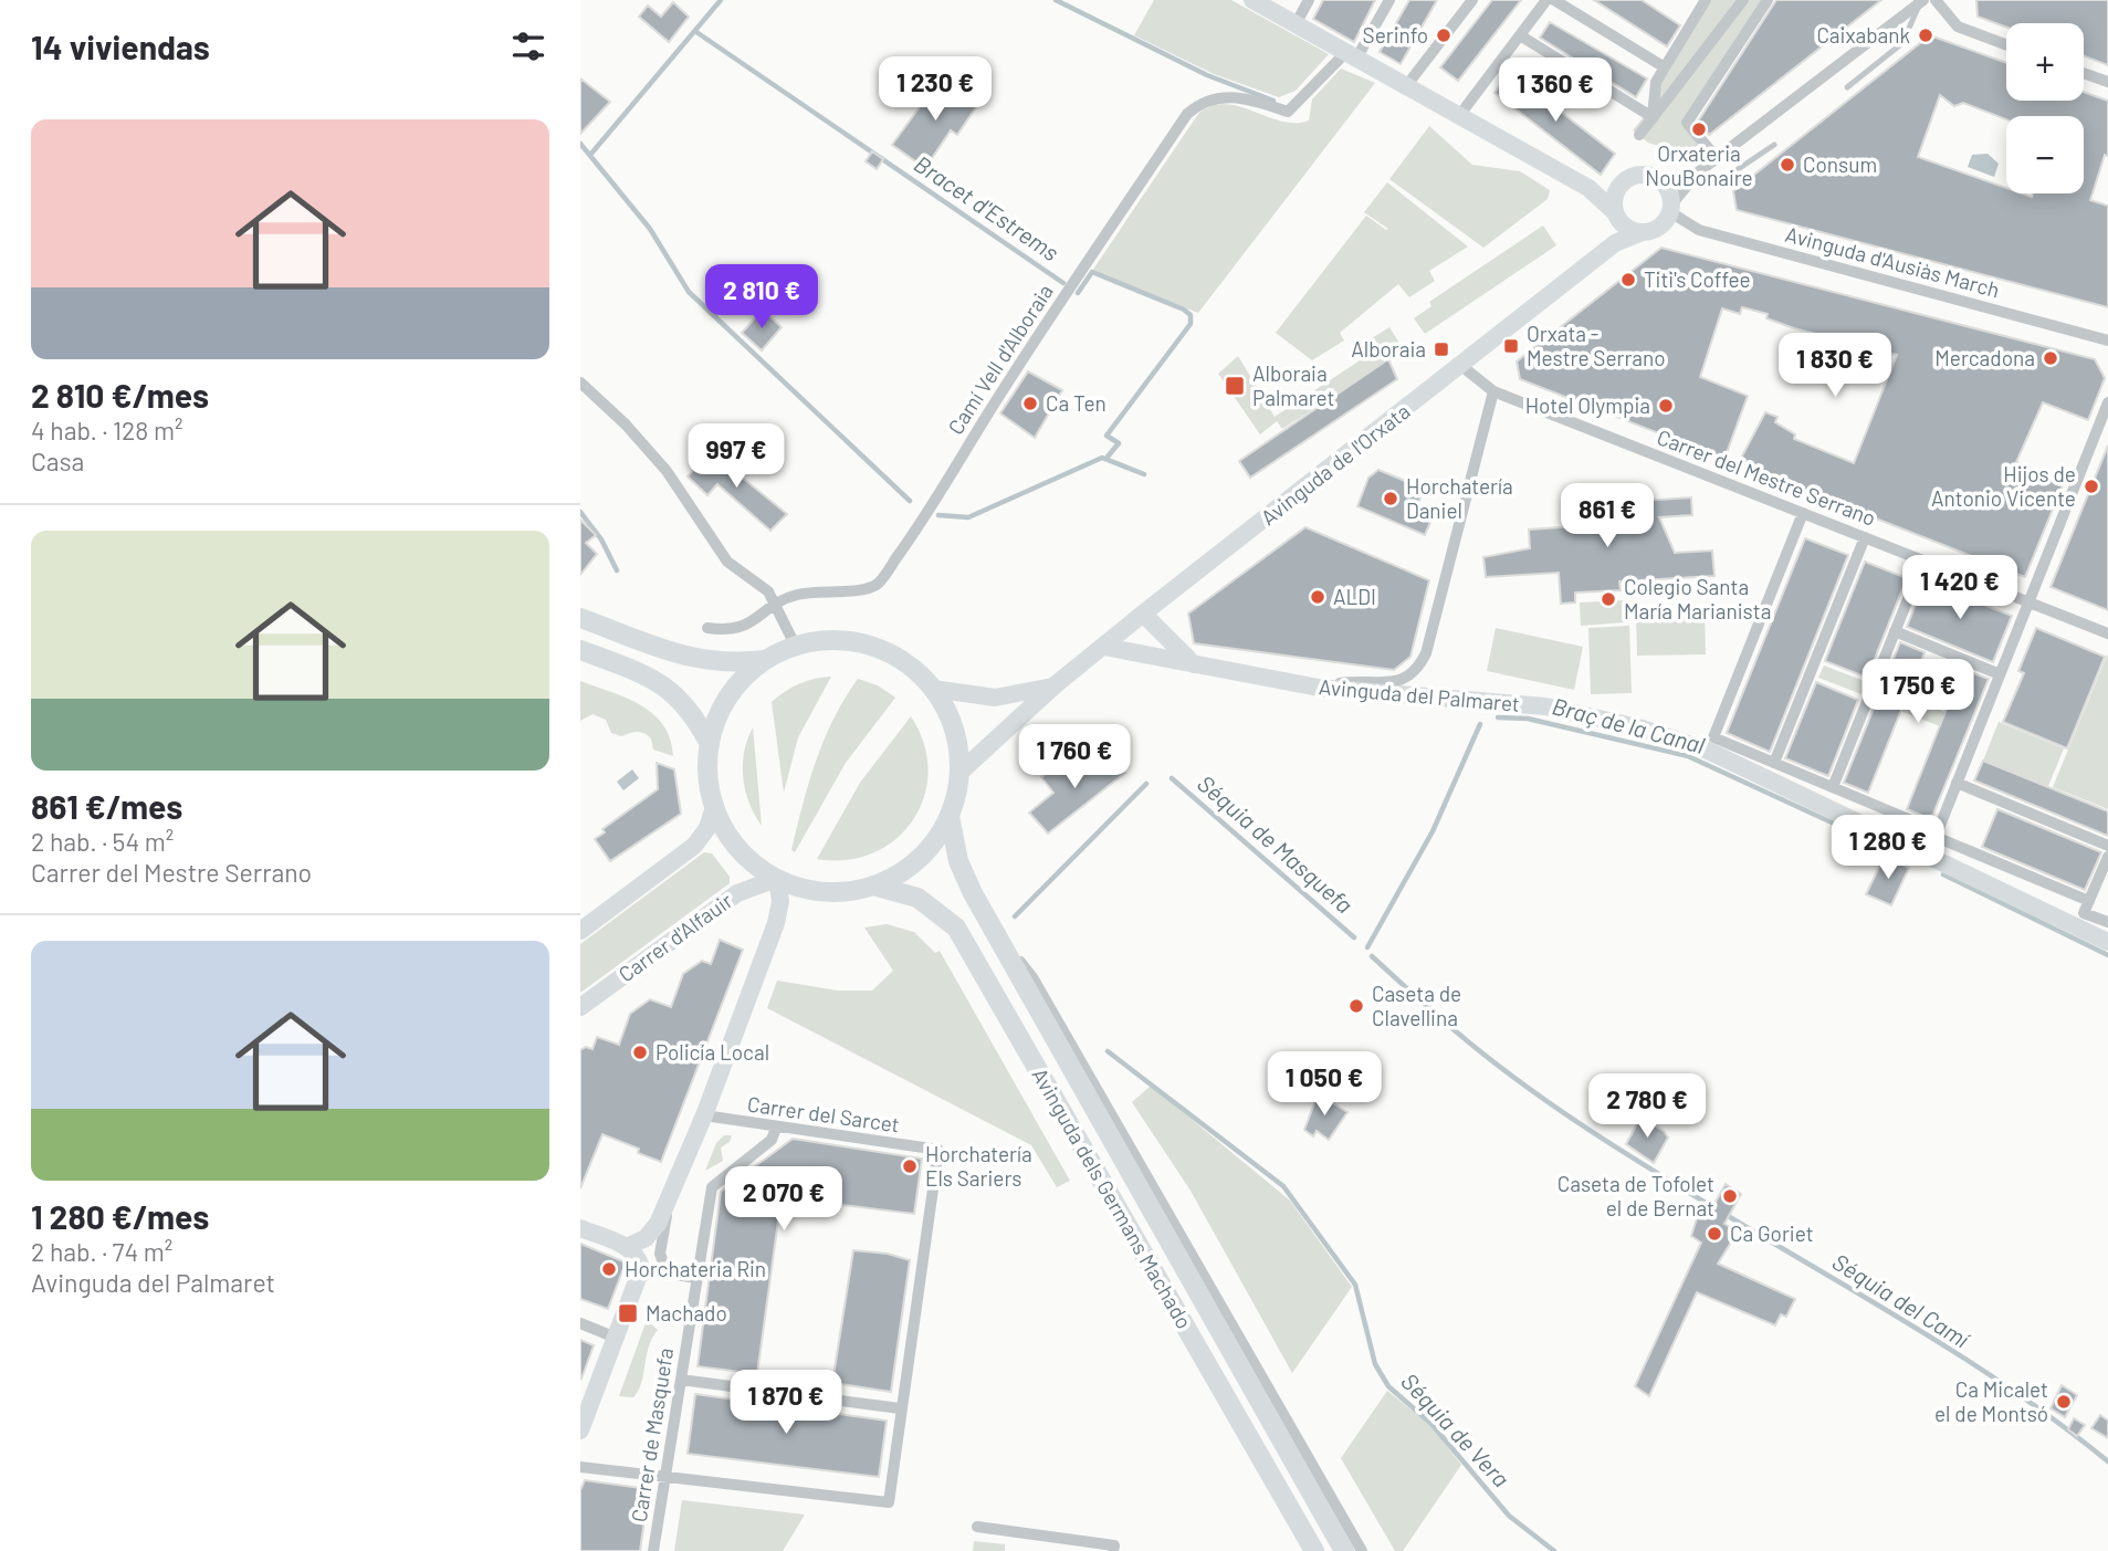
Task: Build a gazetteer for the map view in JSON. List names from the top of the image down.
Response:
{
  "streets": {
    "main road": [
      "Avinguda de l'Orxata",
      "Avinguda del Palmaret",
      "Carrer d'Alfauir",
      "Avinguda dels Germans Machado"
    ],
    "street": [
      "Avinguda d'Ausiàs March",
      "Camí Vell d'Alboraia",
      "Carrer del Mestre Serrano",
      "Carrer del Sarcet",
      "Carrer de Masquefa"
    ]
  },
  "crossings": [
    ["Avinguda d'Ausiàs March", "Avinguda de l'Orxata"],
    ["Avinguda de l'Orxata", "Carrer del Mestre Serrano"],
    ["Avinguda de l'Orxata", "Avinguda del Palmaret"],
    ["Avinguda de l'Orxata", "Carrer d'Alfauir"],
    ["Avinguda de l'Orxata", "Avinguda dels Germans Machado"],
    ["Carrer d'Alfauir", "Avinguda dels Germans Machado"],
    ["Carrer del Sarcet", "Carrer de Masquefa"]
  ],
  "water": [
    "Bracet d'Estrems",
    "Braç de la Canal",
    "Séquia de Masquefa",
    "Séquia del Camí",
    "Séquia de Vera"
  ],
  "places": {
    "other": [
      "Serinfo",
      "Caixabank",
      "Orxateria NouBonaire",
      "Consum",
      "Titi's Coffee",
      "Mercadona",
      "Ca Ten",
      "Hotel Olympia",
      "Hijos de Antonio Vicente",
      "Horchatería Daniel",
      "ALDI",
      "Colegio Santa María Marianista",
      "Caseta de Clavellina",
      "Policía Local",
      "Horchatería Els Sariers",
      "Caseta de Tofolet el de Bernat",
      "Ca Goriet",
      "Horchateria Rin",
      "Ca Micalet el de Montsó"
    ],
    "transit": [
      "Orxata - Mestre Serrano",
      "Alboraia",
      "Alboraia Palmaret",
      "Machado"
    ]
  },
  "page": {
    "heading": "14 viviendas",
    "map_buttons": ["+", "−"],
    "price": [
      "1 230 €",
      "1 360 €",
      "2 810 €",
      "1 830 €",
      "997 €",
      "861 €",
      "1 420 €",
      "1 750 €",
      "1 760 €",
      "1 280 €",
      "1 050 €",
      "2 780 €",
      "2 070 €",
      "1 870 €"
    ],
    "list": [
      {
        "name": "2 810 €/mes",
        "note": "4 hab. · 128 m² · Casa"
      },
      {
        "name": "861 €/mes",
        "note": "2 hab. · 54 m² · Carrer del Mestre Serrano"
      },
      {
        "name": "1 280 €/mes",
        "note": "2 hab. · 74 m² · Avinguda del Palmaret"
      }
    ]
  }
}
